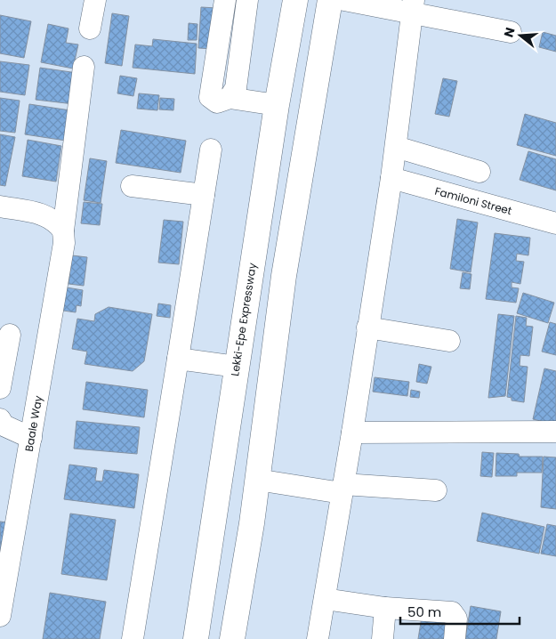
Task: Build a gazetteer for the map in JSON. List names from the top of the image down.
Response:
{
  "streets": {
    "highway": ["Lekki-Epe Expressway"],
    "street": ["Familoni Street", "Baale Way"]
  },
  "scale_bar": "50 m",
  "north": "left"
}
